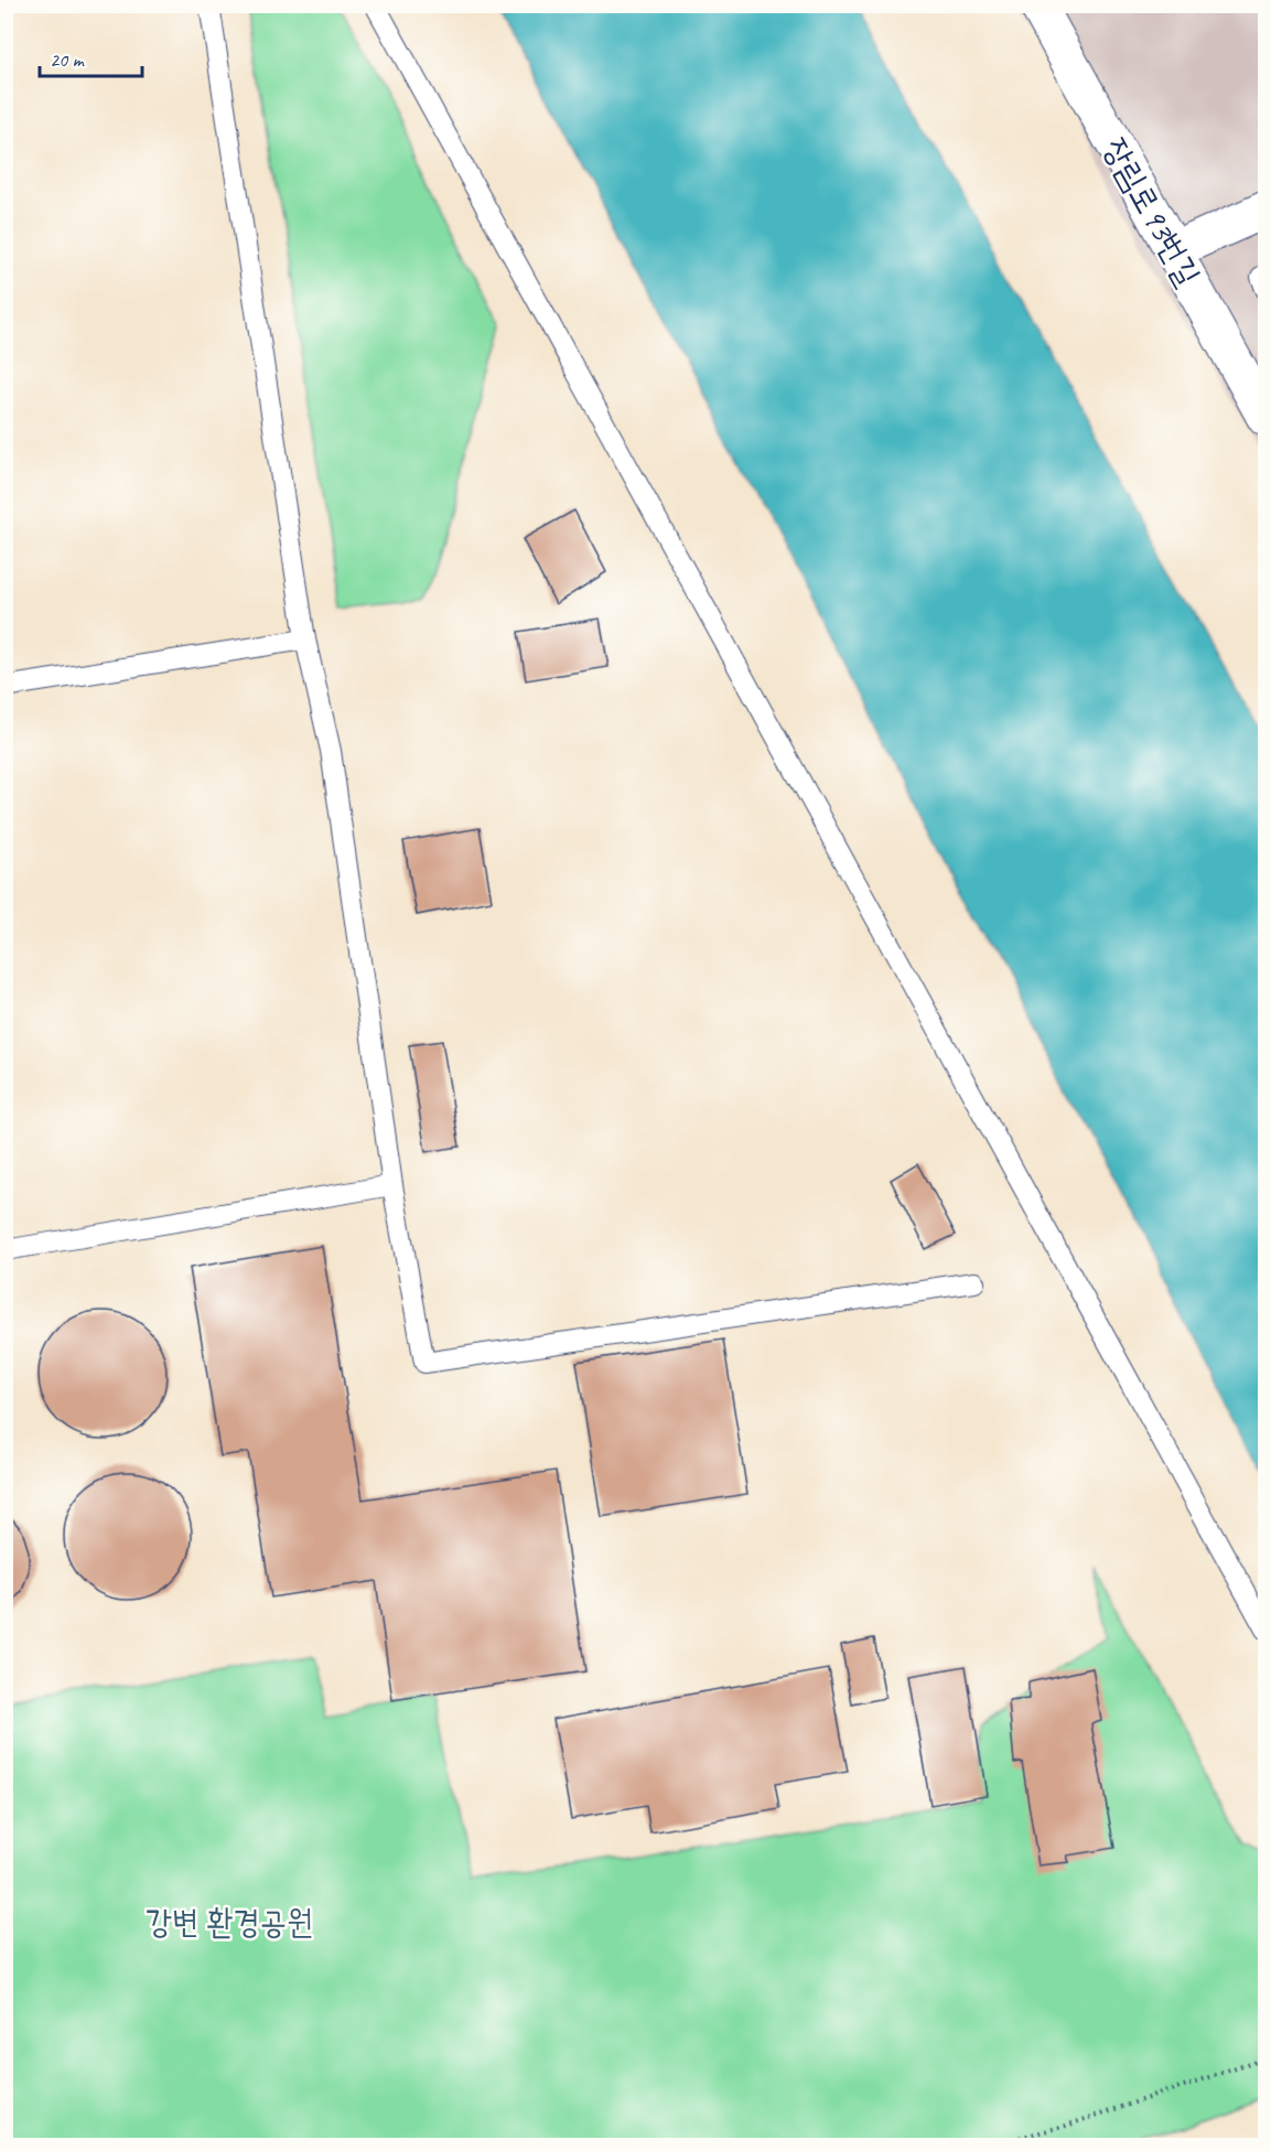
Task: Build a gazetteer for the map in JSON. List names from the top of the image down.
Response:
{
  "streets": {
    "street": ["장림로93번길"]
  },
  "parks": ["강변 환경공원"],
  "scale_bar": "20 m"
}
